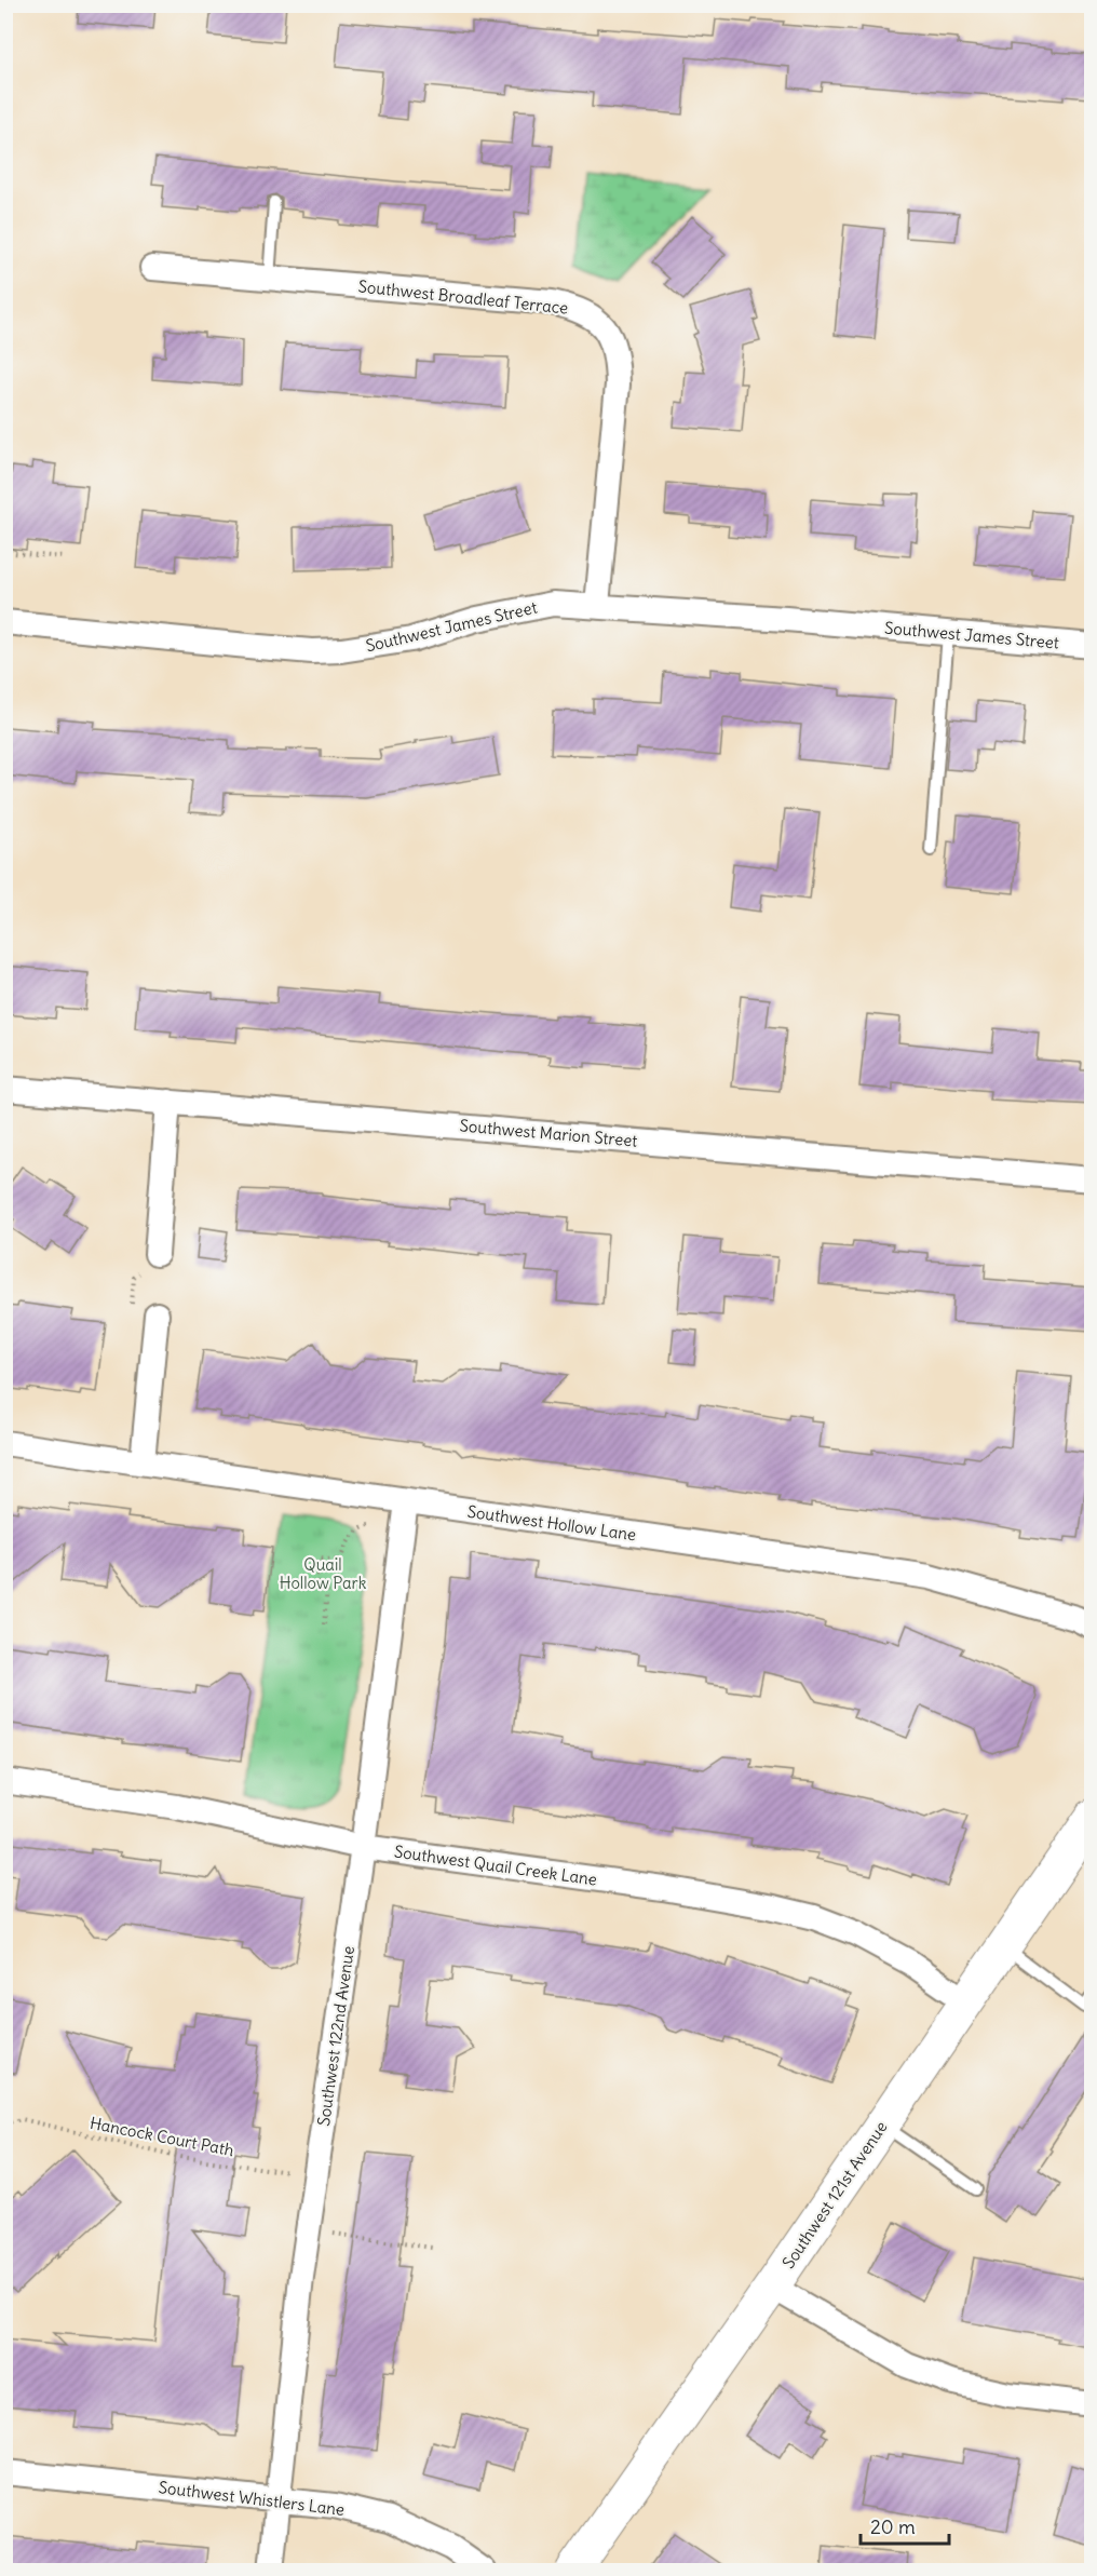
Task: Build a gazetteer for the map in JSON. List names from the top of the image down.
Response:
{
  "streets": {
    "main road": ["Southwest 121st Avenue"],
    "street": [
      "Southwest Broadleaf Terrace",
      "Southwest James Street",
      "Southwest Marion Street",
      "Southwest Hollow Lane",
      "Southwest Quail Creek Lane",
      "Southwest 122nd Avenue",
      "Southwest Whistlers Lane"
    ],
    "path": ["Hancock Court Path"]
  },
  "crossings": [
    ["Southwest Broadleaf Terrace", "Southwest James Street"],
    ["Southwest Hollow Lane", "Southwest 122nd Avenue"],
    ["Southwest Quail Creek Lane", "Southwest 122nd Avenue"],
    ["Southwest Quail Creek Lane", "Southwest 121st Avenue"],
    ["Southwest 122nd Avenue", "Hancock Court Path"],
    ["Southwest 122nd Avenue", "Southwest Whistlers Lane"]
  ],
  "parks": ["Quail Hollow Park"],
  "scale_bar": "20 m"
}
